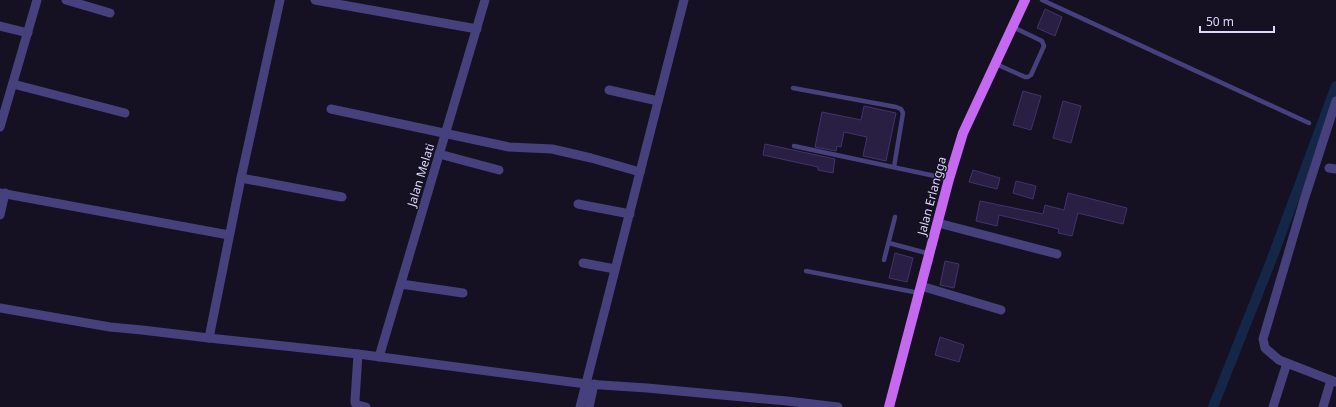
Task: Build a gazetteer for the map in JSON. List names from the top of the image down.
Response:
{
  "streets": {
    "main road": ["Jalan Erlangga"],
    "street": ["Jalan Melati"]
  },
  "scale_bar": "50 m"
}
